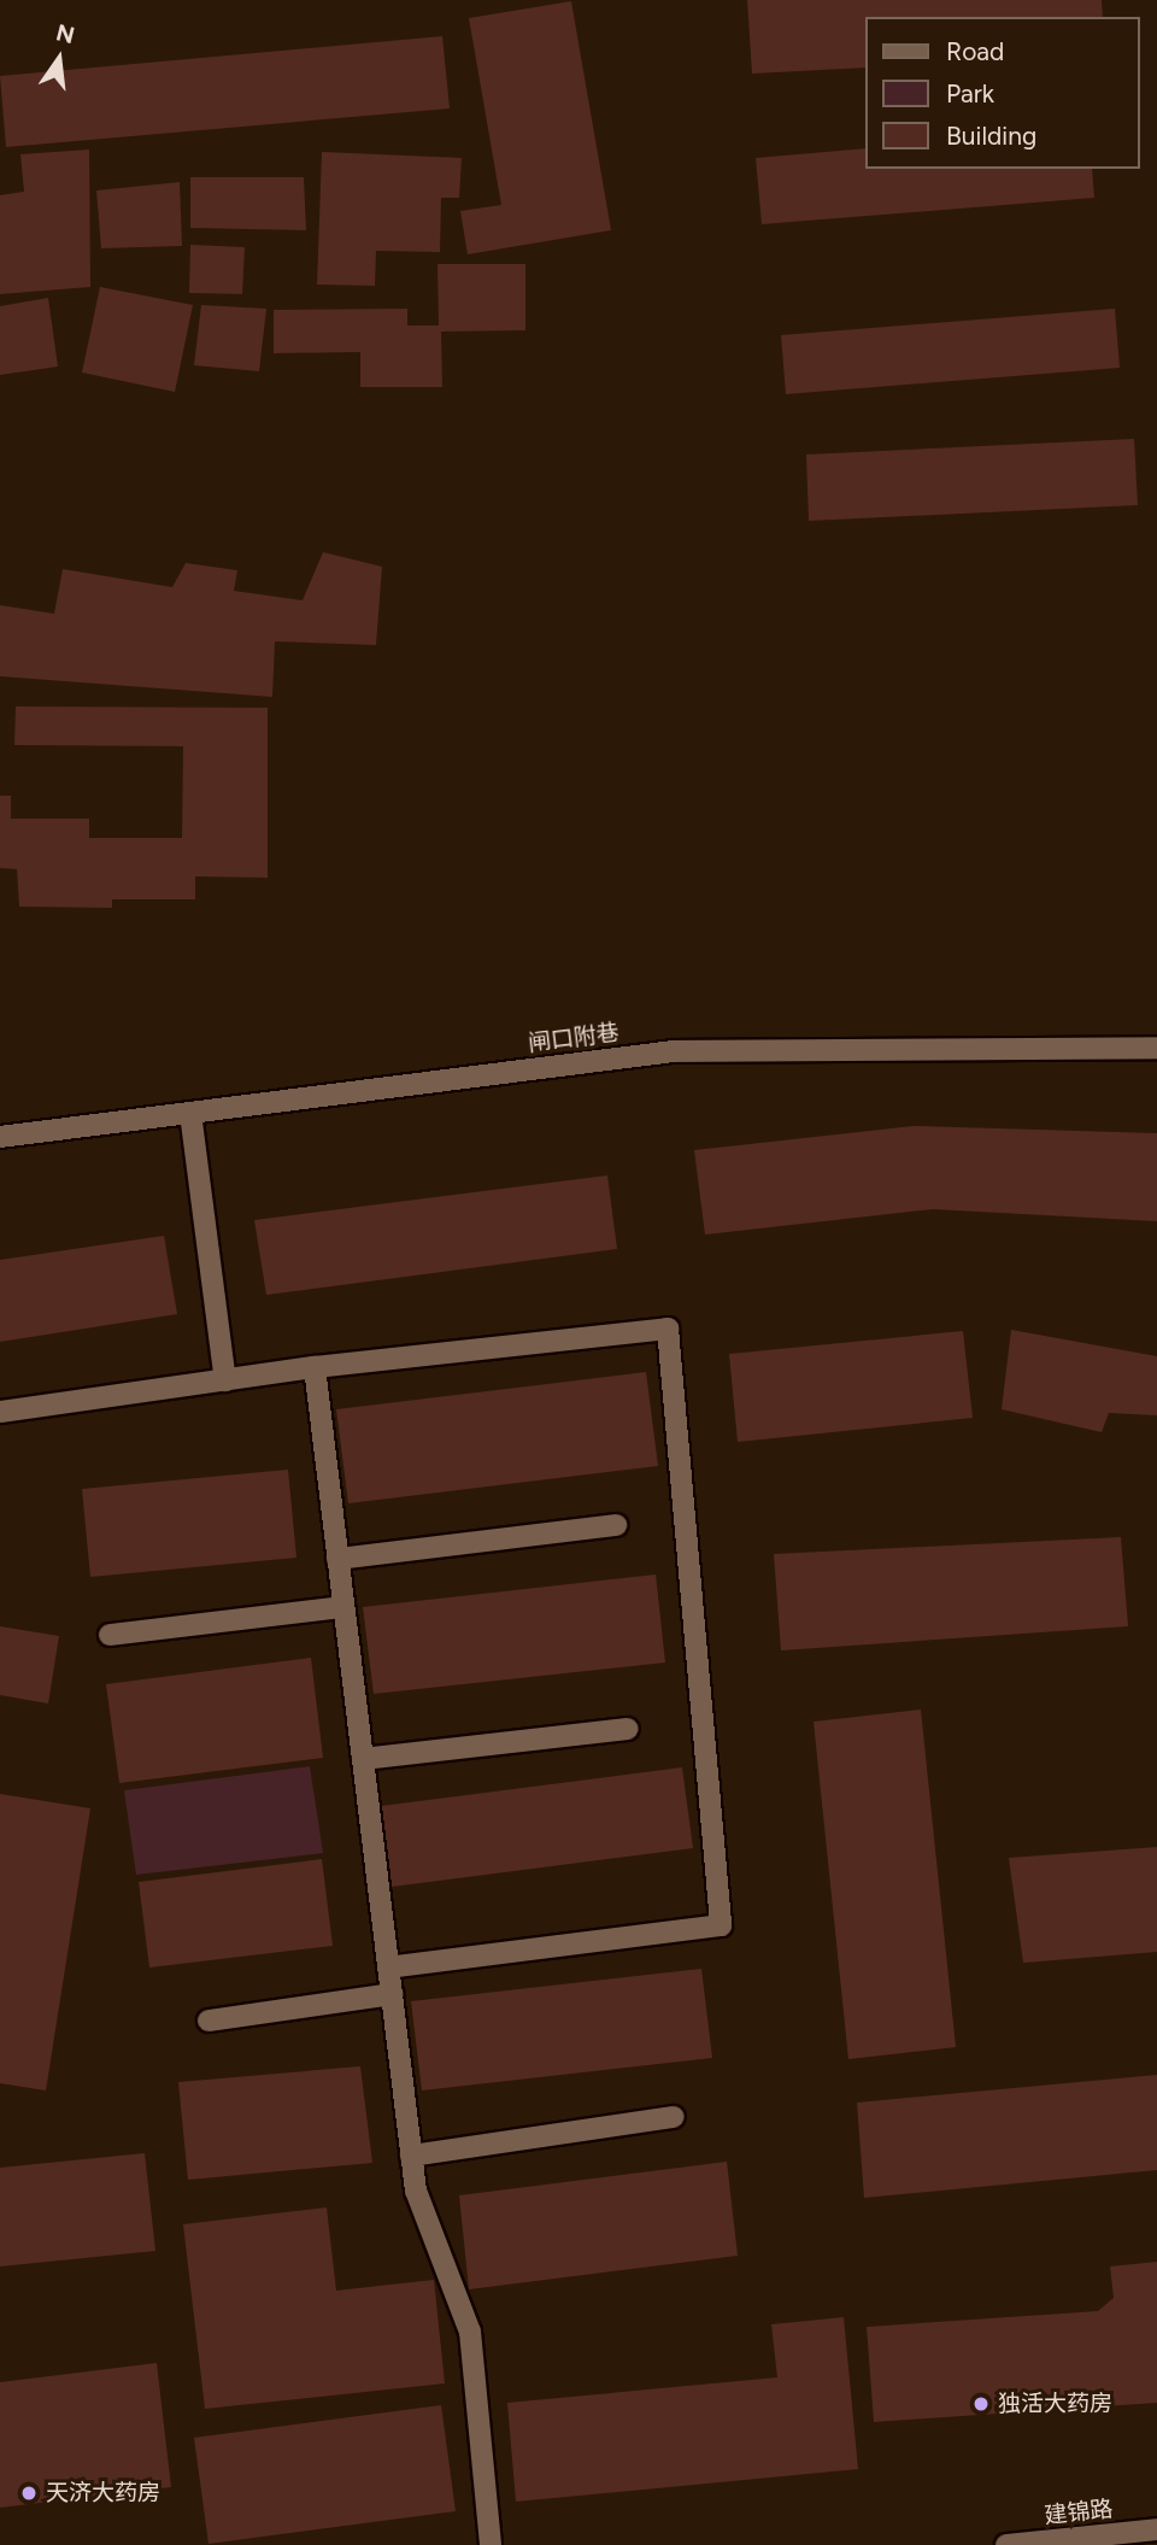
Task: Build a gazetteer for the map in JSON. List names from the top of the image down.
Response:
{
  "streets": {
    "street": ["闸口附巷", "建锦路"]
  },
  "places": ["独活大药房", "天济大药房"],
  "legend": ["Road", "Park", "Building"],
  "north": "top"
}
